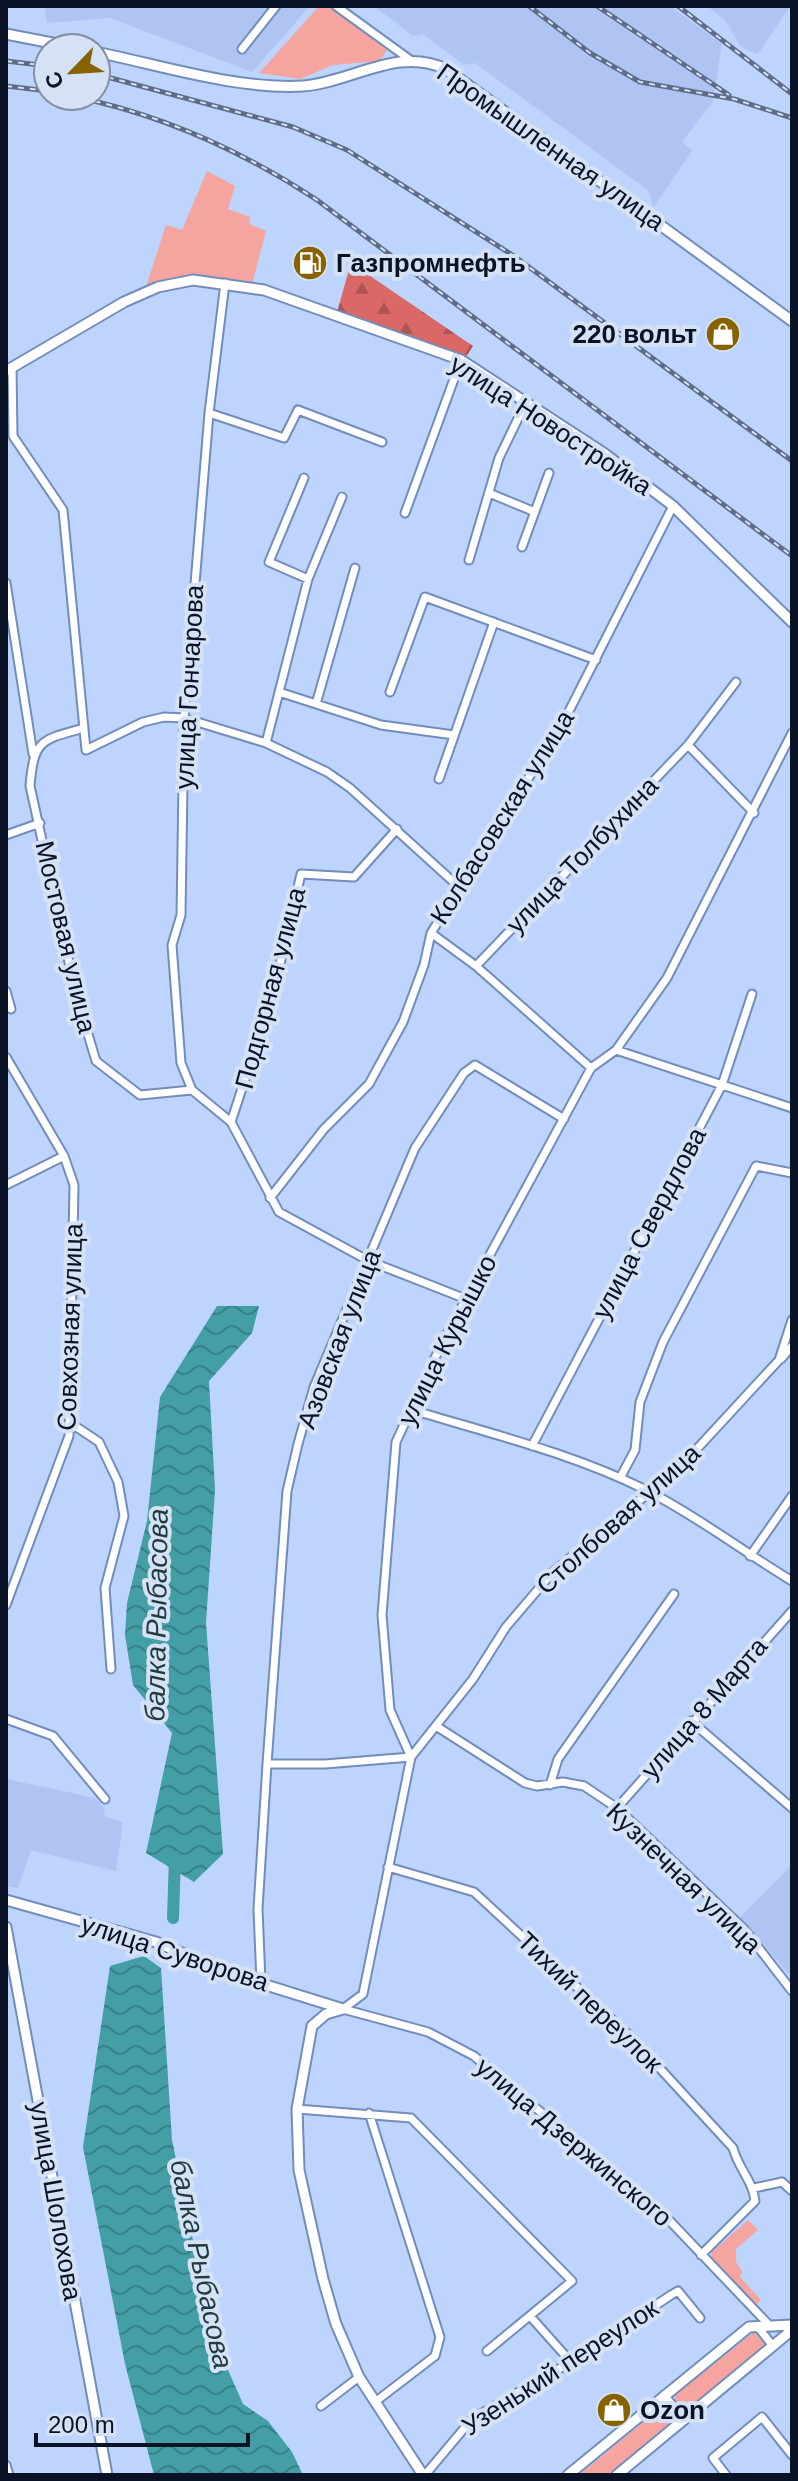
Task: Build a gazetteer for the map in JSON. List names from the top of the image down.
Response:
{
  "streets": {
    "main road": [
      "Промышленная улица",
      "улица Новостройка",
      "улица Суворова",
      "улица Шолохова"
    ],
    "street": [
      "улица Гончарова",
      "Колбасовская улица",
      "улица Толбухина",
      "Мостовая улица",
      "Подгорная улица",
      "улица Свердлова",
      "Совхозная улица",
      "Азовская улица",
      "улица Курышко",
      "Столбовая улица",
      "улица 8 Марта",
      "Кузнечная улица",
      "Тихий переулок",
      "улица Дзержинского",
      "Узенький переулок"
    ]
  },
  "crossings": [
    ["улица Новостройка", "улица Гончарова"],
    ["улица Новостройка", "Колбасовская улица"],
    ["улица Гончарова", "Мостовая улица"],
    ["Азовская улица", "улица Курышко"],
    ["Азовская улица", "улица Суворова"],
    ["улица Курышко", "Столбовая улица"],
    ["Столбовая улица", "Кузнечная улица"],
    ["улица 8 Марта", "Кузнечная улица"],
    ["улица Суворова", "улица Дзержинского"]
  ],
  "water": ["балка Рыбасова"],
  "places": {
    "fuel station": ["Газпромнефть"],
    "shop": ["220 вольт", "Ozon"]
  },
  "scale_bar": "200 m",
  "north": "bottom left"
}
